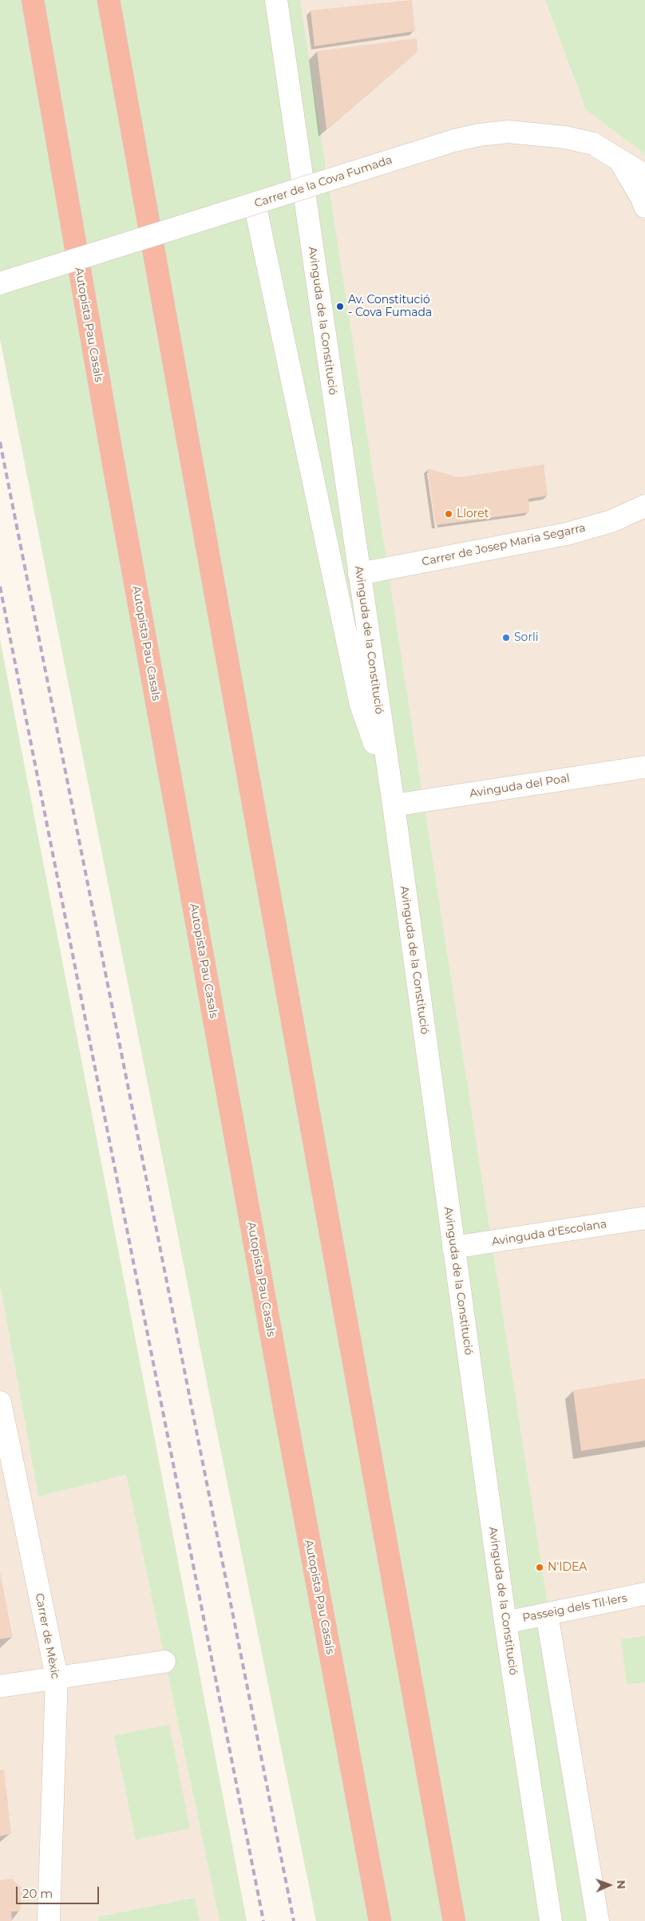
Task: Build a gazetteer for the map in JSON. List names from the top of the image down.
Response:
{
  "streets": {
    "highway": ["Autopista Pau Casals"],
    "street": [
      "Carrer de la Cova Fumada",
      "Avinguda de la Constitució",
      "Carrer de Josep Maria Segarra",
      "Avinguda del Poal",
      "Avinguda d'Escolana",
      "Passeig dels Til·lers",
      "Carrer de Mèxic"
    ]
  },
  "crossings": [
    ["Avinguda de la Constitució", "Carrer de Josep Maria Segarra"],
    ["Avinguda de la Constitució", "Avinguda del Poal"],
    ["Avinguda de la Constitució", "Avinguda d'Escolana"],
    ["Avinguda de la Constitució", "Passeig dels Til·lers"]
  ],
  "places": [
    "Av. Constitució - Cova Fumada",
    "Lloret",
    "Sorli",
    "N'IDEA"
  ],
  "scale_bar": "20 m",
  "north": "right"
}
